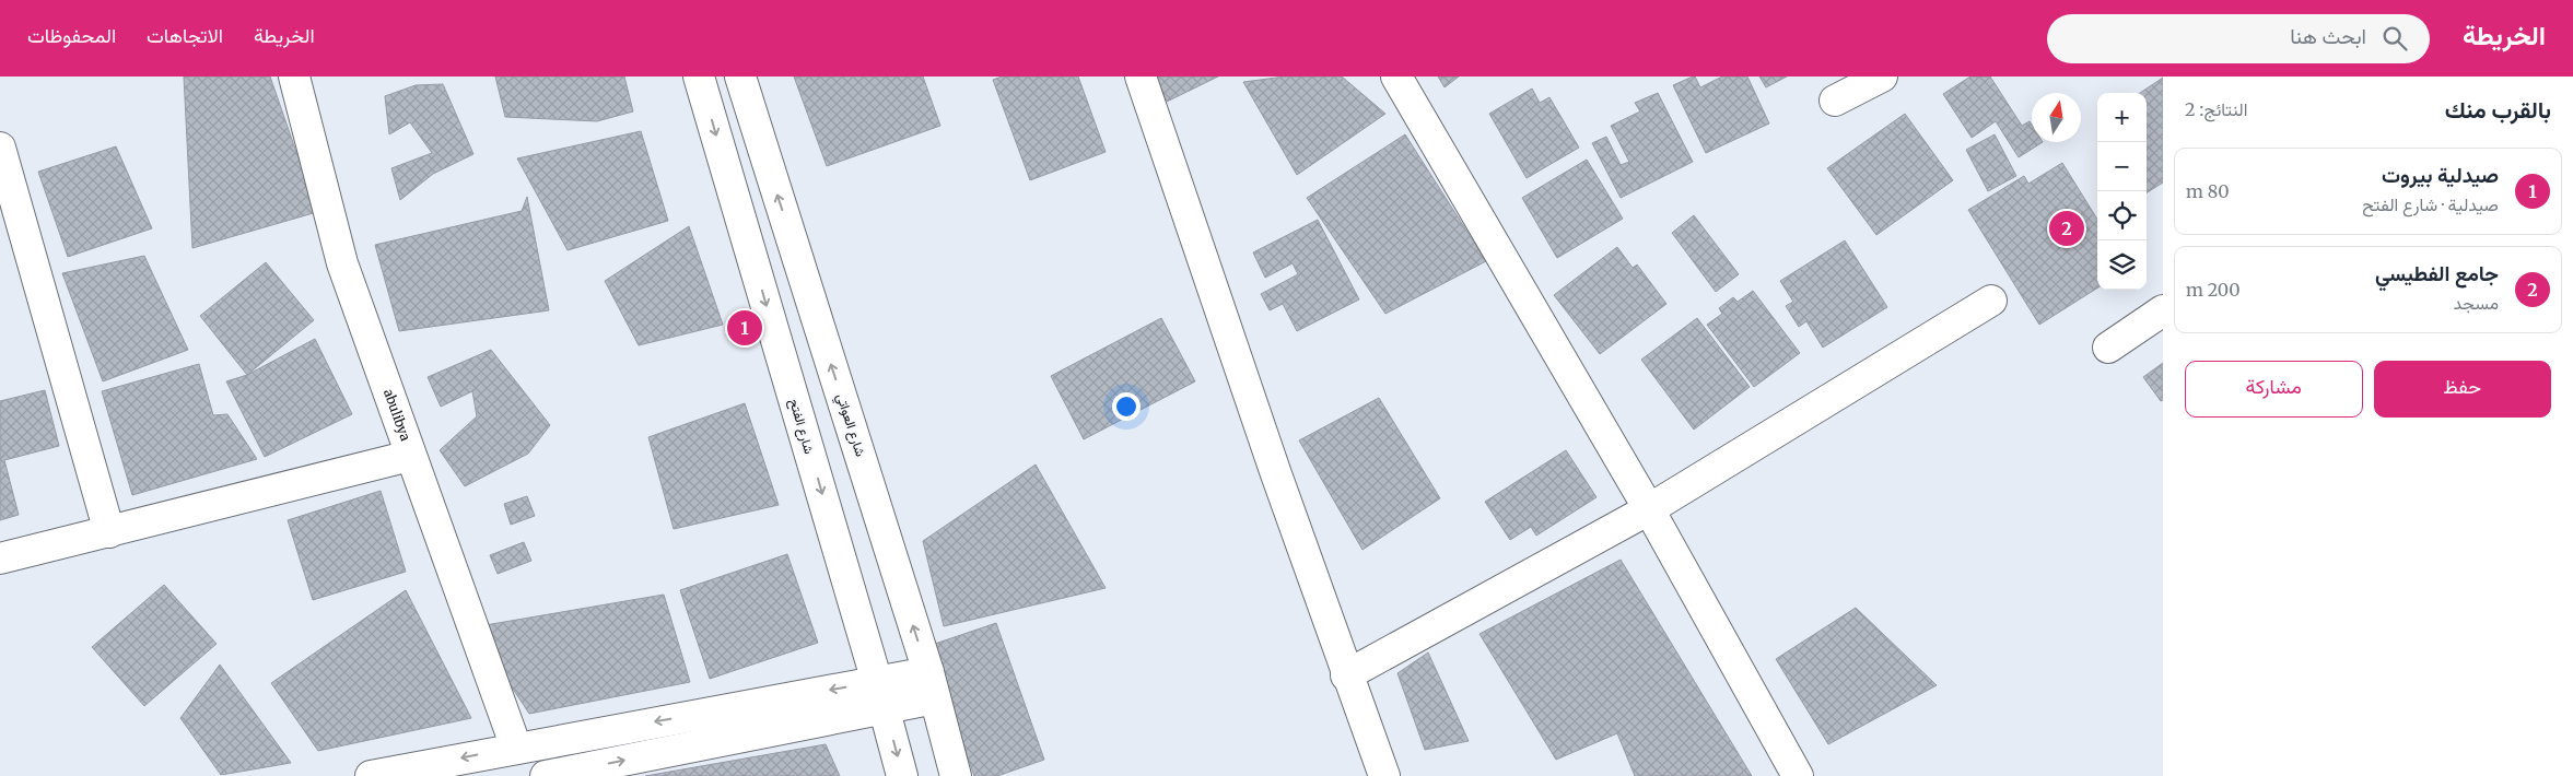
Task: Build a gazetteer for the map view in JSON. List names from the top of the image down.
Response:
{
  "streets": {
    "street": ["abulibya", "شارع العواتي", "شارع الفتح"]
  },
  "one_way": ["شارع العواتي", "شارع الفتح"],
  "north": "top",
  "page": {
    "header": "الخريطة",
    "search": "ابحث هنا",
    "nav": ["الخريطة", "الاتجاهات", "المحفوظات"],
    "heading": ["بالقرب منك", "النتائج: 2"],
    "map_buttons": ["+", "−"],
    "list": [
      {
        "mark": "1",
        "name": "صيدلية بيروت",
        "note": "صيدلية · شارع الفتح",
        "value": "80 m"
      },
      {
        "mark": "2",
        "name": "جامع الفطيسي",
        "note": "مسجد",
        "value": "200 m"
      }
    ],
    "pins": ["2", "1"],
    "buttons": ["حفظ", "مشاركة"]
  }
}
